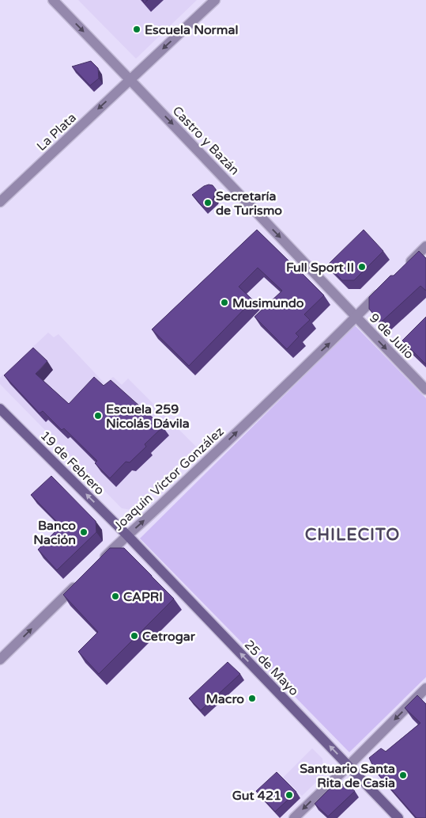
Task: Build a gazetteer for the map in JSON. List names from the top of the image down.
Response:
{
  "streets": {
    "main road": ["19 de Febrero", "25 de Mayo"],
    "street": [
      "La Plata",
      "Castro y Bazán",
      "9 de Julio",
      "Joaquín Víctor González"
    ]
  },
  "crossings": [
    ["La Plata", "Castro y Bazán"],
    ["Castro y Bazán", "9 de Julio"],
    ["Castro y Bazán", "Joaquín Víctor González"],
    ["9 de Julio", "Joaquín Víctor González"],
    ["19 de Febrero", "Joaquín Víctor González"],
    ["19 de Febrero", "25 de Mayo"],
    ["Joaquín Víctor González", "25 de Mayo"]
  ],
  "one_way": [
    "La Plata",
    "Castro y Bazán",
    "9 de Julio",
    "19 de Febrero",
    "Joaquín Víctor González",
    "25 de Mayo"
  ],
  "districts": ["CHILECITO"],
  "places": [
    "Escuela Normal",
    "Secretaría de Turismo",
    "Full Sport II",
    "Musimundo",
    "Escuela 259 Nicolás Dávila",
    "Banco Nación",
    "CAPRI",
    "Cetrogar",
    "Macro",
    "Santuario Santa Rita de Casia",
    "Gut 421"
  ]
}
